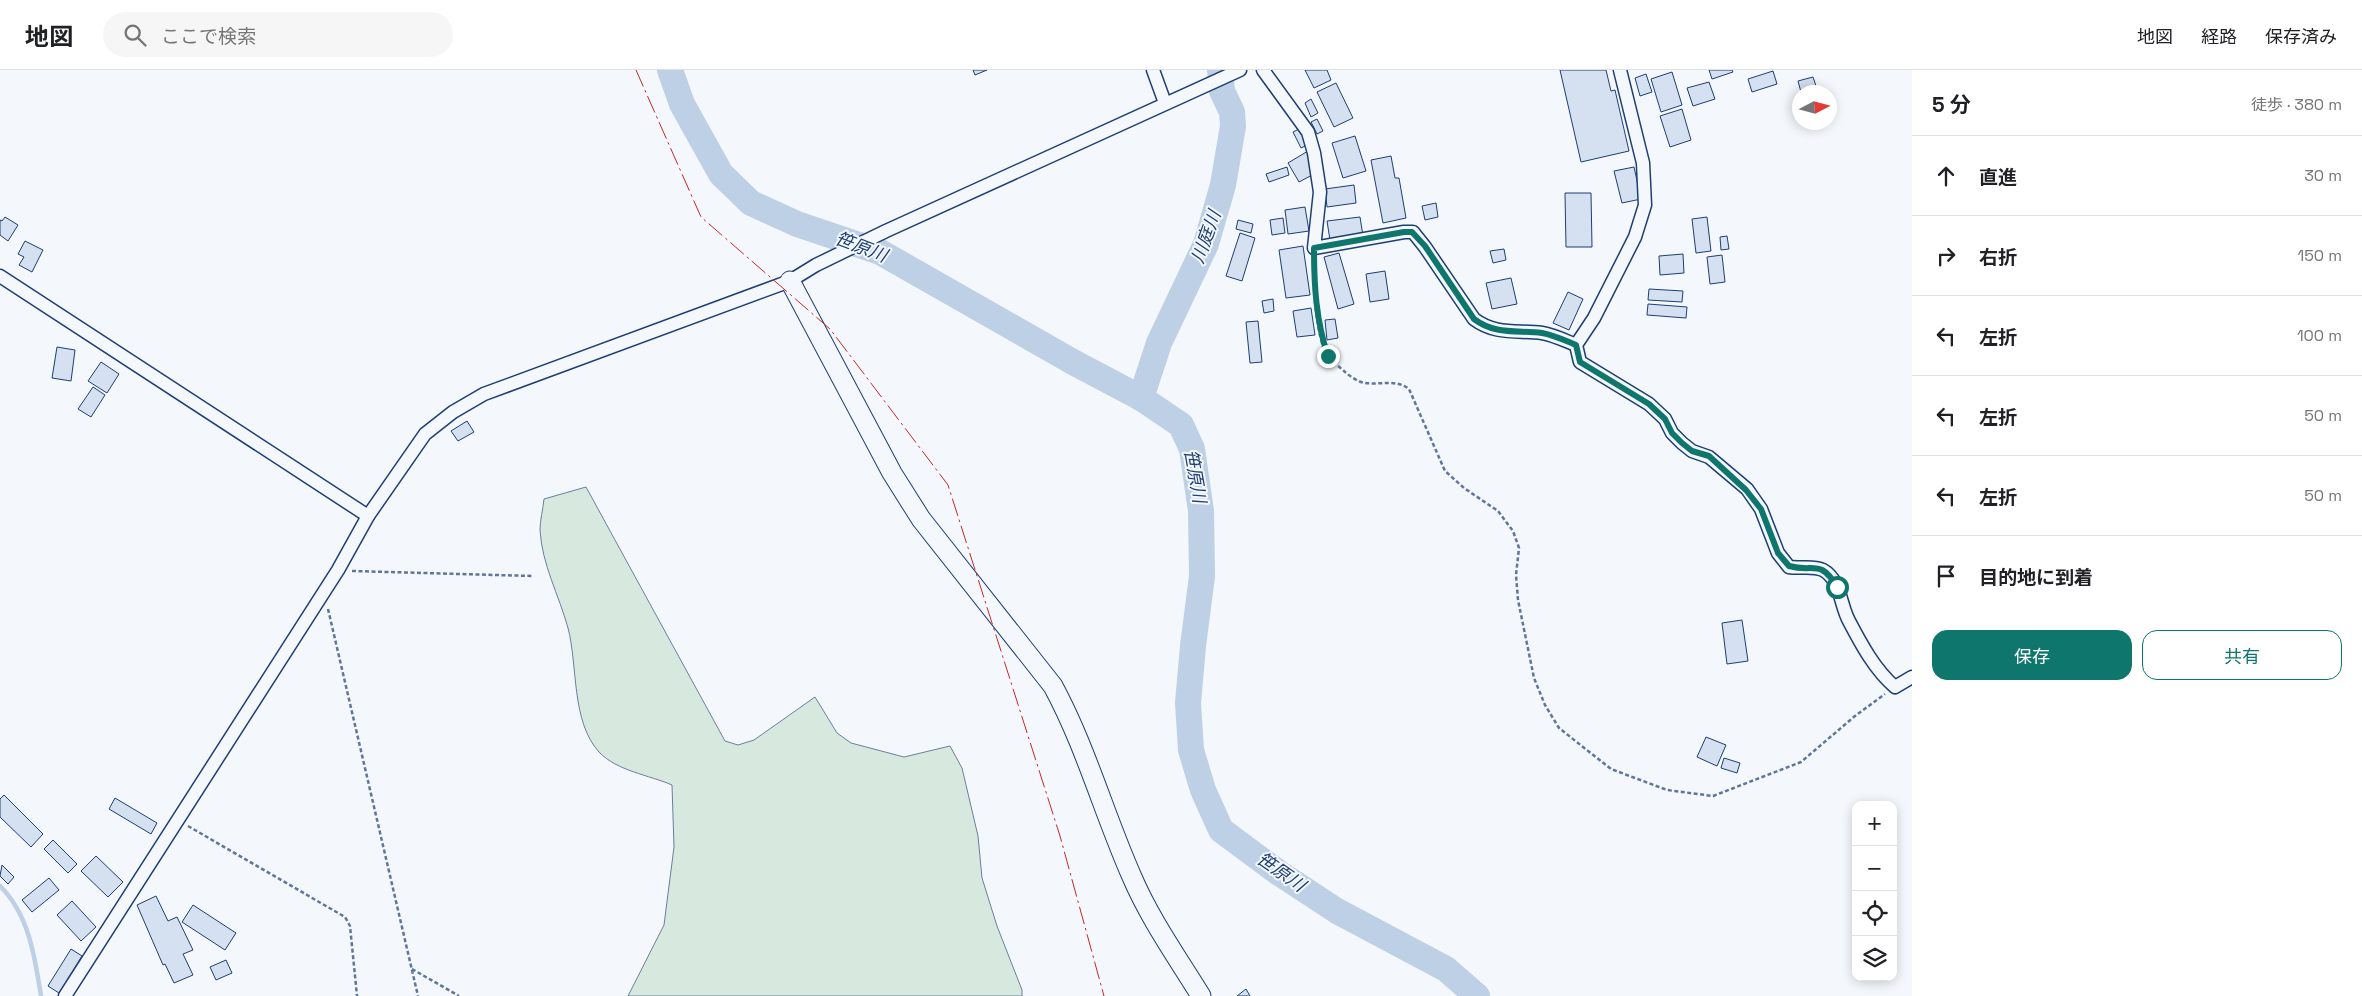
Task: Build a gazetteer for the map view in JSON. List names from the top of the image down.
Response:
{
  "water": ["川庭川", "笹原川"],
  "north": "right",
  "page": {
    "header": "地図",
    "search": "ここで検索",
    "nav": ["地図", "経路", "保存済み"],
    "heading": ["5 分", "徒歩 · 380 m"],
    "list": [
      ["直進", "30 m"],
      ["右折", "150 m"],
      ["左折", "100 m"],
      ["左折", "50 m"],
      ["左折", "50 m"],
      "目的地に到着"
    ],
    "buttons": ["保存", "共有"],
    "map_buttons": ["+", "−"]
  }
}
